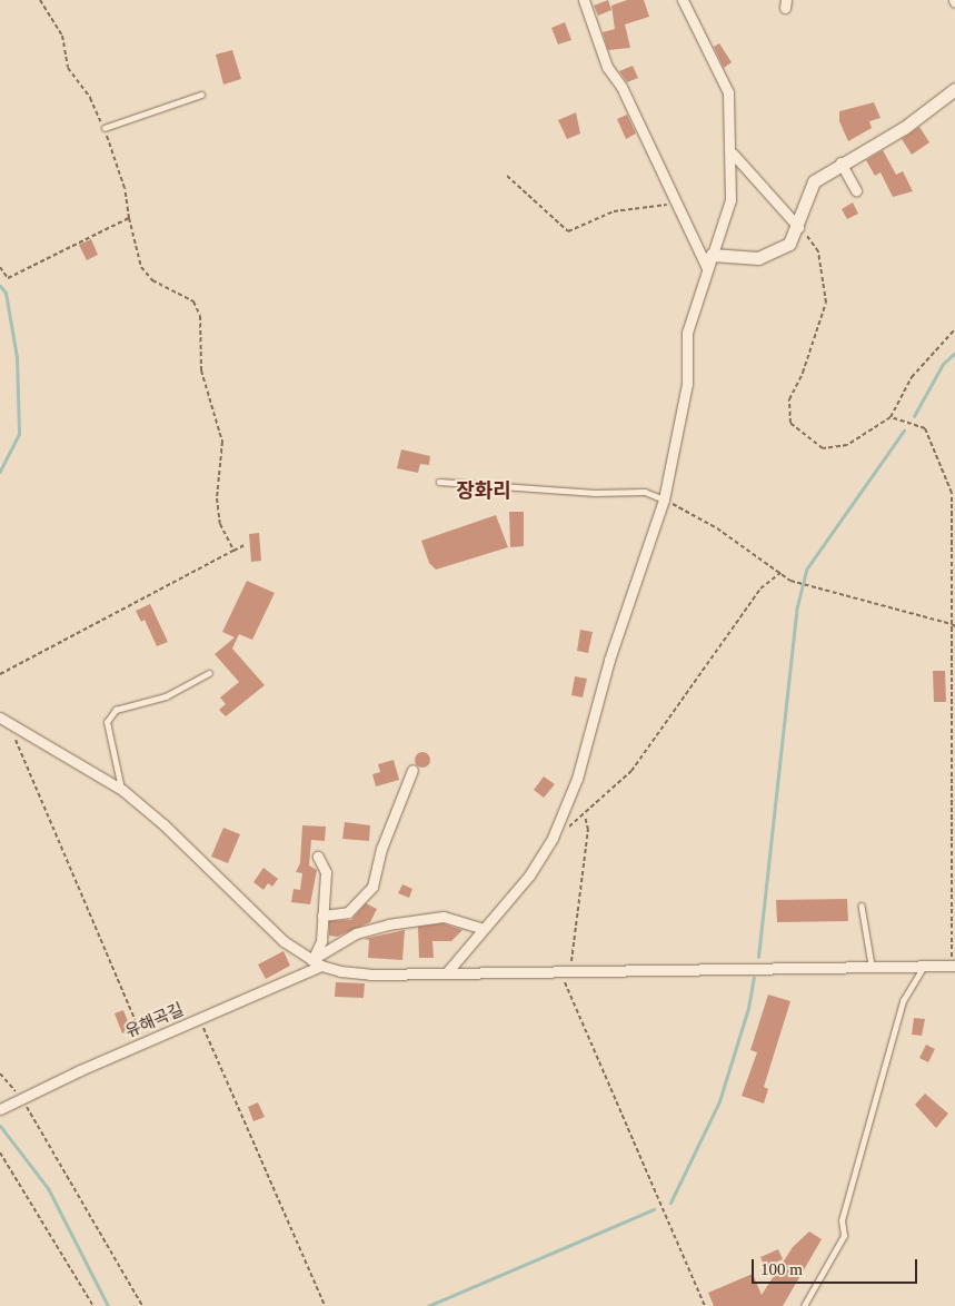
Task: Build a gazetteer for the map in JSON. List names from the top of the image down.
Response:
{
  "streets": {
    "street": ["유해곡길"]
  },
  "districts": ["장화리"],
  "scale_bar": "100 m"
}
